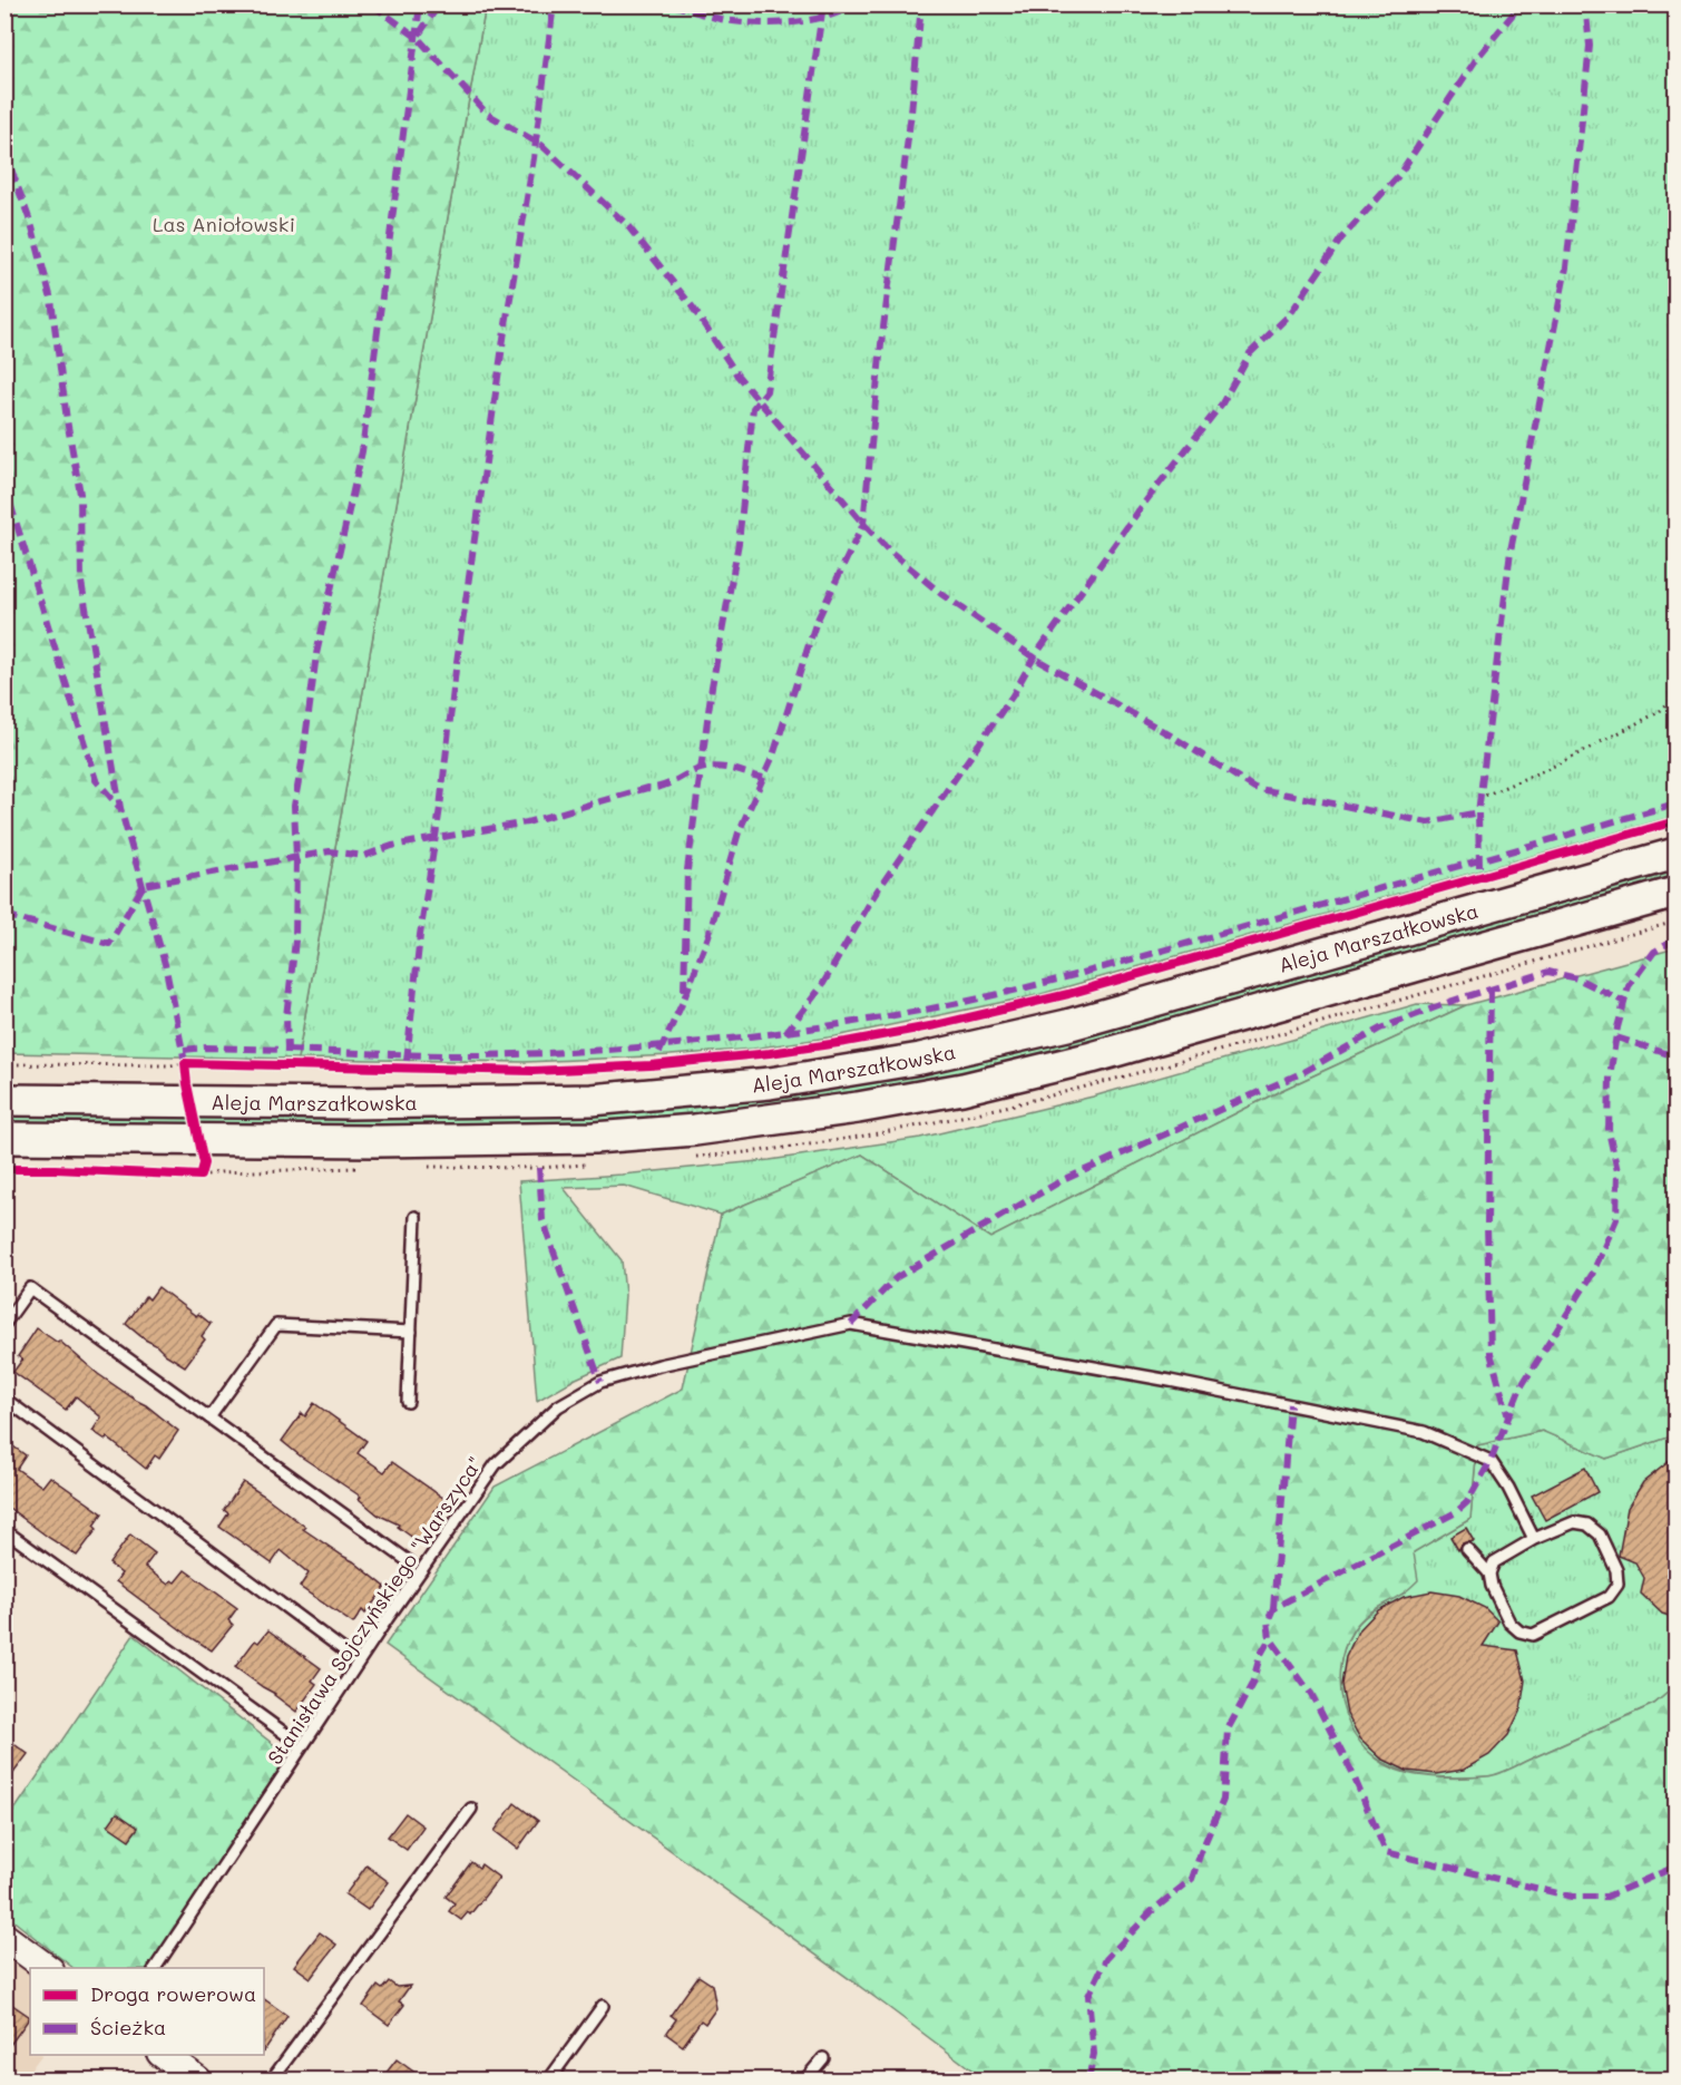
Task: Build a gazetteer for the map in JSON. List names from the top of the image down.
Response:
{
  "streets": {
    "main road": ["Aleja Marszałkowska"],
    "lane": ["Stanisława Sojczyńskiego \"Warszyca\""]
  },
  "parks": ["Las Aniołowski"],
  "legend": ["Droga rowerowa", "Ścieżka"]
}
